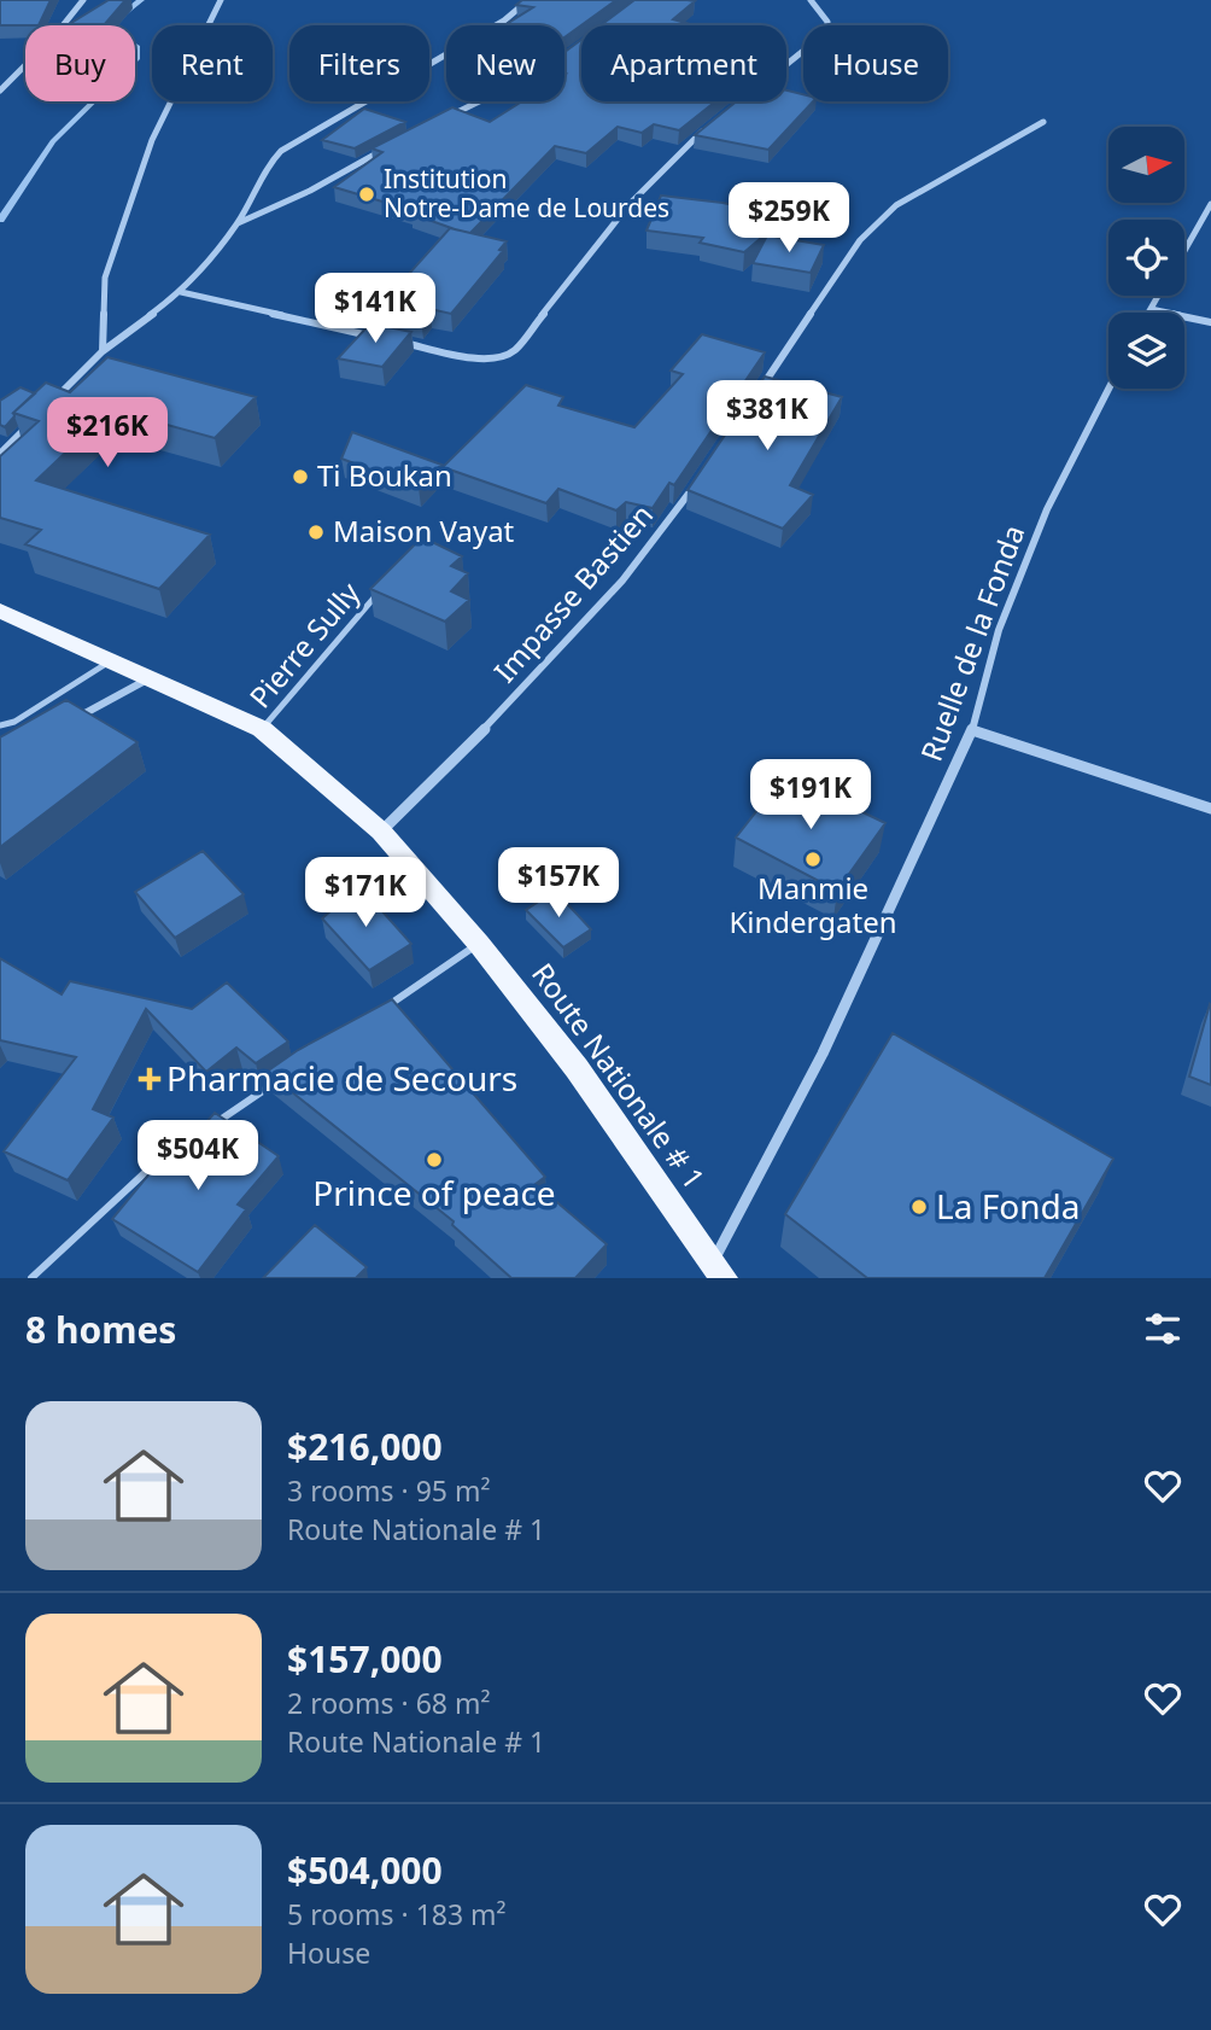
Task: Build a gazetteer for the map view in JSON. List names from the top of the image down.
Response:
{
  "streets": {
    "main road": ["Route Nationale # 1"],
    "street": ["Impasse Bastien", "Ruelle de la Fonda"],
    "lane": ["Pierre Sully"]
  },
  "crossings": [
    ["Impasse Bastien", "Route Nationale # 1"],
    ["Ruelle de la Fonda", "Route Nationale # 1"],
    ["Pierre Sully", "Route Nationale # 1"]
  ],
  "places": {
    "other": [
      "Institution Notre-Dame de Lourdes",
      "Ti Boukan",
      "Maison Vayat",
      "Manmie Kindergaten",
      "Prince of peace",
      "La Fonda"
    ],
    "health": ["Pharmacie de Secours"]
  },
  "north": "right",
  "page": {
    "chip": [
      "Buy",
      "Rent",
      "Filters",
      "New",
      "Apartment",
      "House"
    ],
    "price": [
      "$259K",
      "$141K",
      "$381K",
      "$216K",
      "$191K",
      "$157K",
      "$171K",
      "$504K"
    ],
    "heading": "8 homes",
    "list": [
      {
        "name": "$216,000",
        "note": "3 rooms · 95 m² · Route Nationale # 1"
      },
      {
        "name": "$157,000",
        "note": "2 rooms · 68 m² · Route Nationale # 1"
      },
      {
        "name": "$504,000",
        "note": "5 rooms · 183 m² · House"
      }
    ]
  }
}
